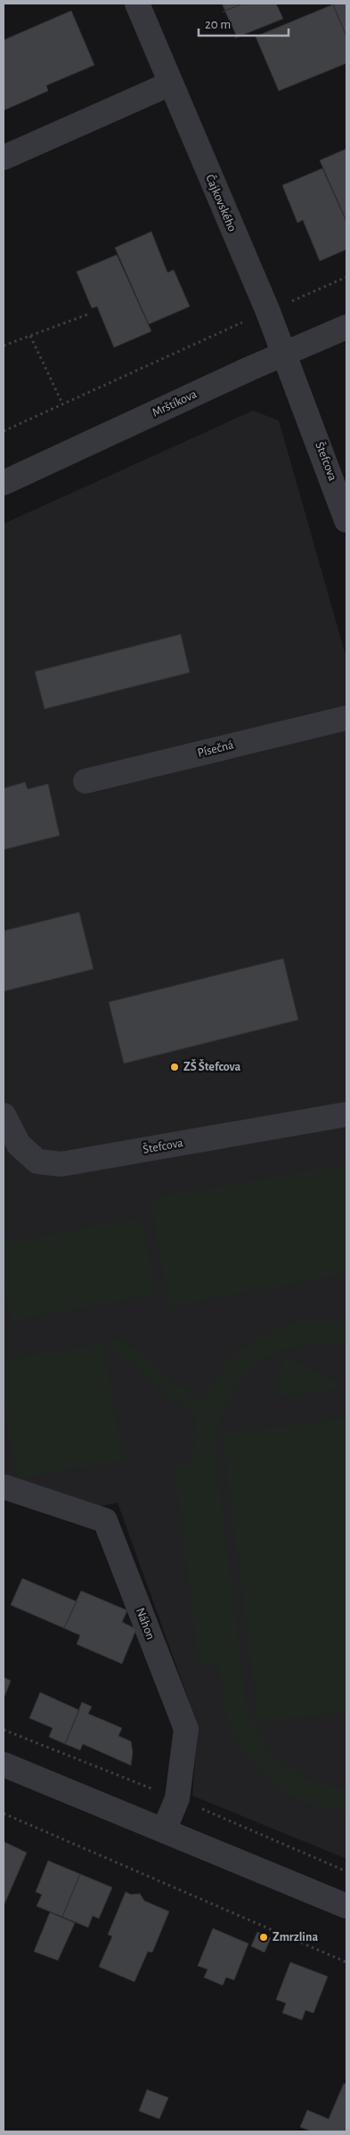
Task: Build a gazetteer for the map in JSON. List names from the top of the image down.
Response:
{
  "streets": {
    "street": [
      "Čajkovského",
      "Mrštíkova",
      "Štefcova",
      "Písečná",
      "Náhon"
    ]
  },
  "crossings": [
    ["Čajkovského", "Mrštíkova"],
    ["Čajkovského", "Štefcova"]
  ],
  "places": ["ZŠ Štefcova", "Zmrzlina"],
  "scale_bar": "20 m"
}
